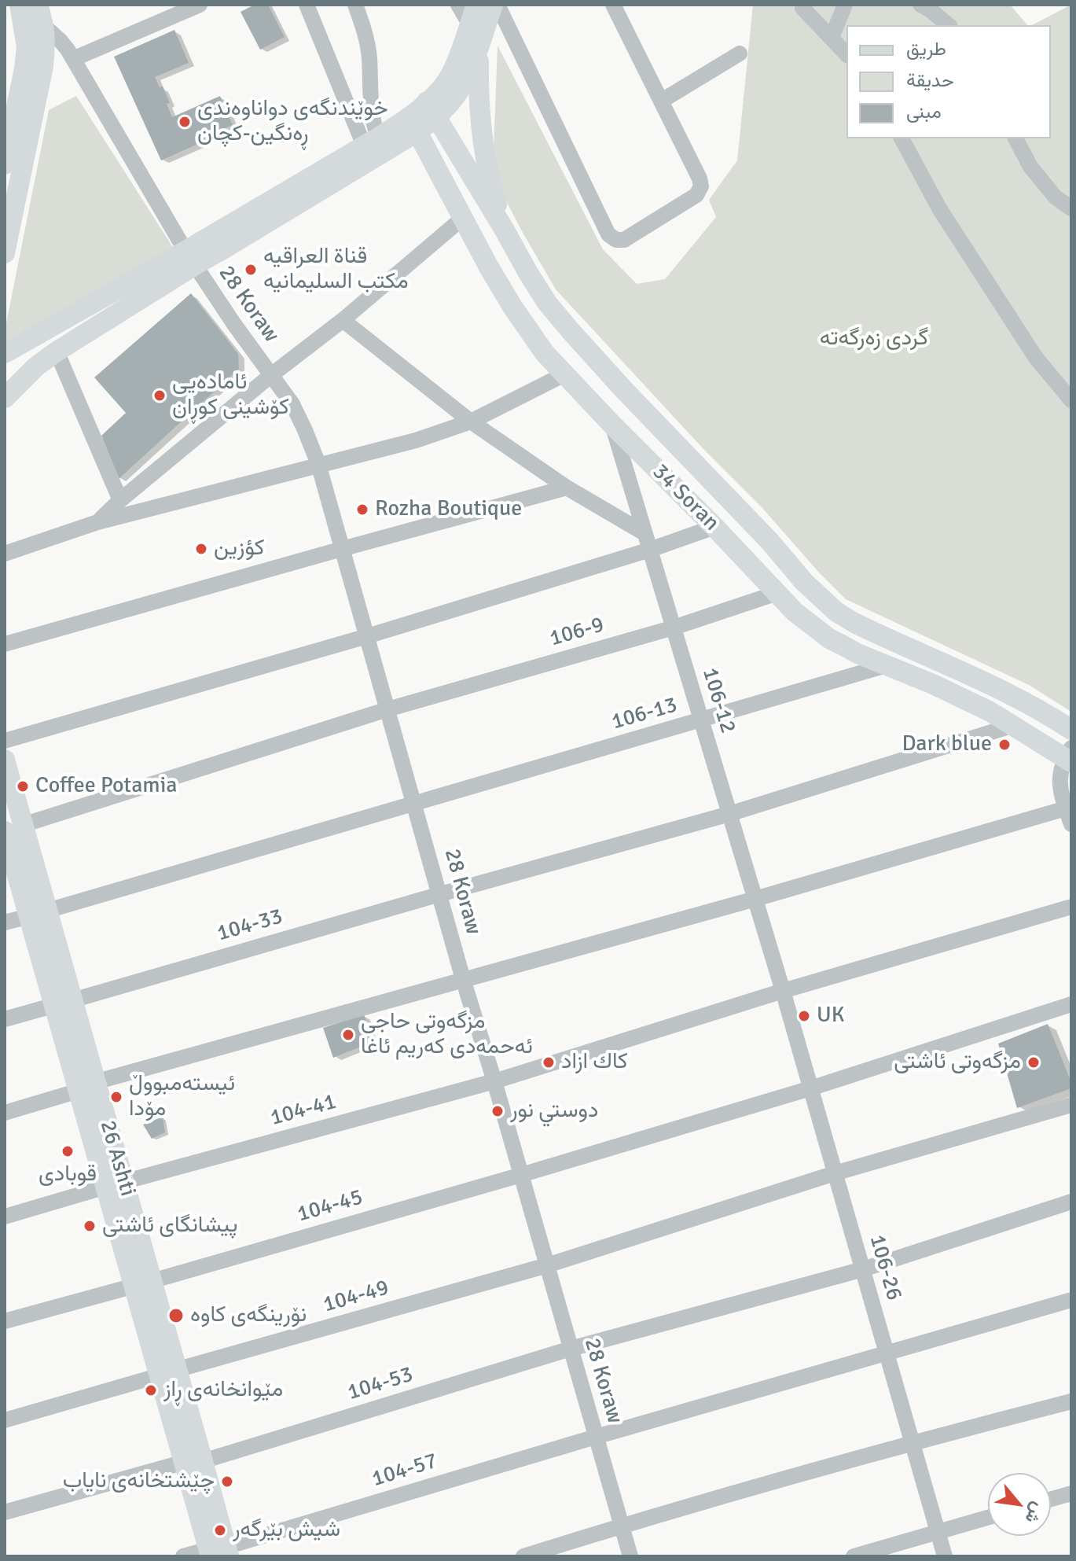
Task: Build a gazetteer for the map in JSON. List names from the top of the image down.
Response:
{
  "streets": {
    "main road": ["34 Soran", "26 Ashti"],
    "street": [
      "28 Koraw",
      "106-9",
      "106-12",
      "106-13",
      "104-33",
      "104-41",
      "104-45",
      "106-26",
      "104-49",
      "104-53",
      "104-57"
    ]
  },
  "crossings": [
    ["28 Koraw", "106-9"],
    ["28 Koraw", "106-13"],
    ["28 Koraw", "104-33"],
    ["28 Koraw", "104-41"],
    ["28 Koraw", "104-45"],
    ["28 Koraw", "104-49"],
    ["28 Koraw", "104-53"],
    ["28 Koraw", "104-57"],
    ["34 Soran", "106-9"],
    ["34 Soran", "106-12"],
    ["34 Soran", "106-13"],
    ["34 Soran", "104-33"],
    ["106-9", "106-12"],
    ["106-9", "26 Ashti"],
    ["106-12", "106-13"],
    ["106-12", "104-33"],
    ["106-12", "104-41"],
    ["106-12", "106-26"],
    ["106-13", "26 Ashti"],
    ["104-33", "26 Ashti"],
    ["104-41", "26 Ashti"],
    ["104-41", "106-26"],
    ["26 Ashti", "104-45"],
    ["26 Ashti", "104-49"],
    ["26 Ashti", "104-53"],
    ["26 Ashti", "104-57"],
    ["104-45", "106-26"],
    ["106-26", "104-49"],
    ["106-26", "104-53"],
    ["106-26", "104-57"]
  ],
  "parks": ["گردی زەرگەتە"],
  "places": [
    "خوێندنگەی دواناوەندی ڕەنگین-کچان",
    "قناة العراقيه مكتب السليمانيه",
    "ئامادەیی کۆشینی کوڕان",
    "Rozha Boutique",
    "كؤزين",
    "Dark blue",
    "Coffee Potamia",
    "UK",
    "مزگەوتی حاجی ئەحمەدی کەریم ئاغا",
    "كاك ازاد",
    "مزگەوتی ئاشتی",
    "ئیستەمبووڵ مۆدا",
    "دوستي نور",
    "قوبادی",
    "پیشانگای ئاشتی",
    "نۆرینگەی کاوە",
    "مێوانخانەی ڕاز",
    "چێشتخانەی نایاب",
    "شیش بێرگەر"
  ],
  "legend": ["طريق", "حديقة", "مبنى"],
  "north": "bottom right"
}
